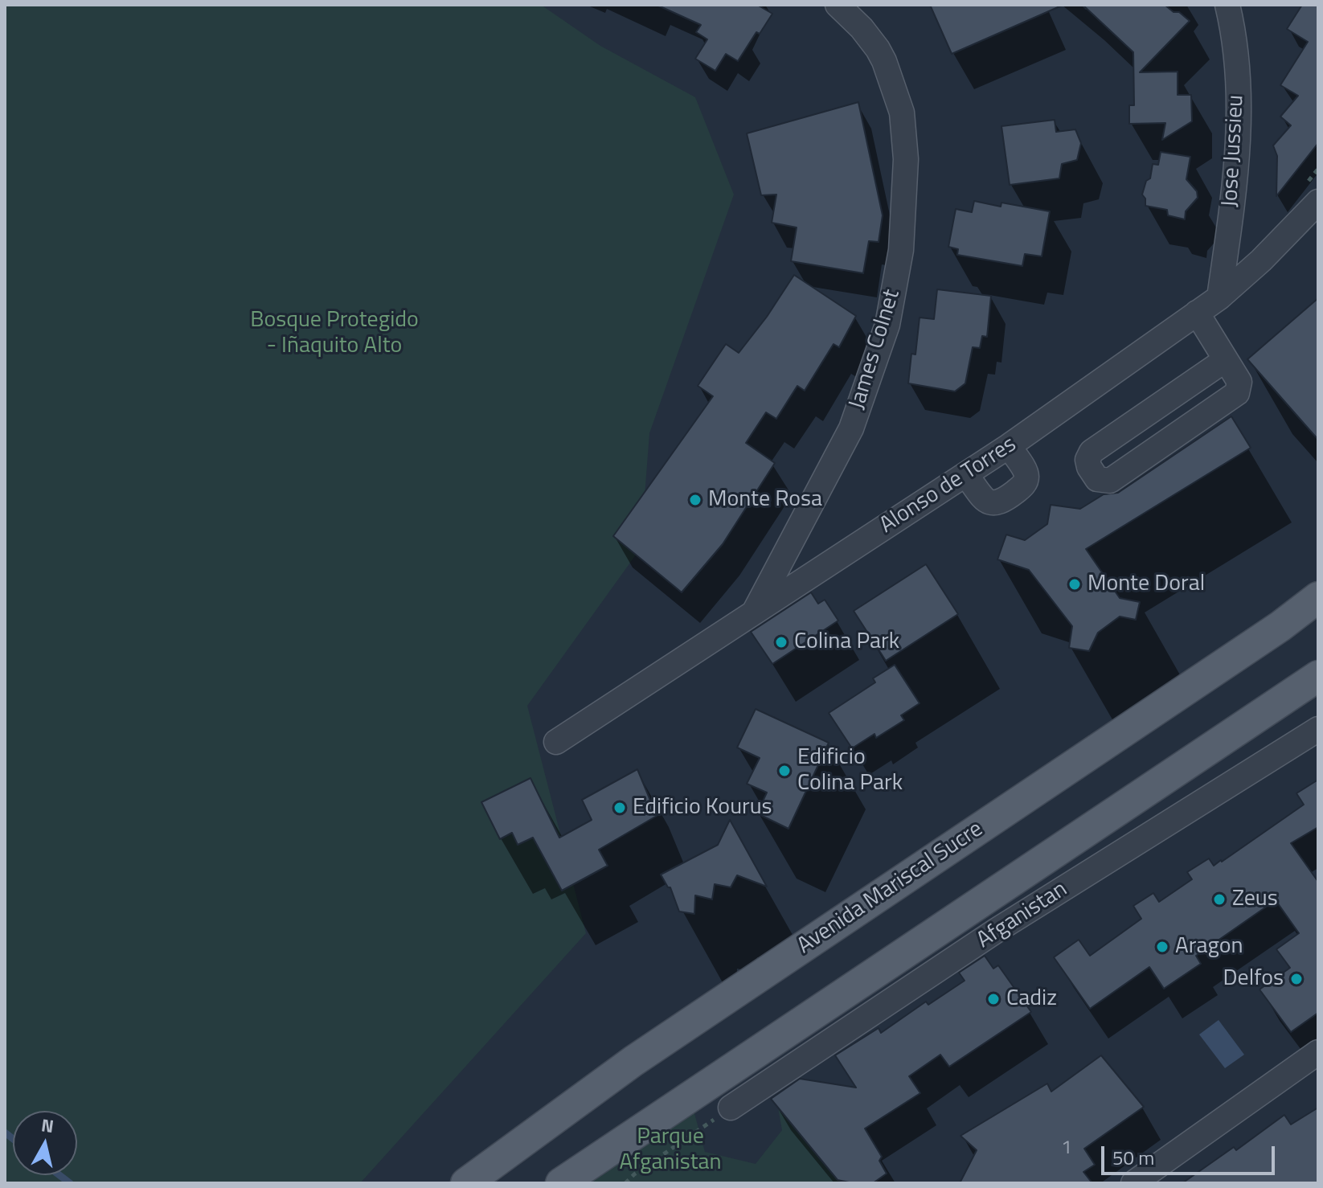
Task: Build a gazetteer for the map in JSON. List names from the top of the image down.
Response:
{
  "streets": {
    "main road": ["Avenida Mariscal Sucre"],
    "street": [
      "Jose Jussieu",
      "James Colnet",
      "Alonso de Torres",
      "Afganistan"
    ]
  },
  "crossings": [
    ["Jose Jussieu", "Alonso de Torres"],
    ["James Colnet", "Alonso de Torres"]
  ],
  "parks": ["Bosque Protegido - Iñaquito Alto", "Parque Afganistan"],
  "places": [
    "Monte Rosa",
    "Monte Doral",
    "Colina Park",
    "Edificio Colina Park",
    "Edificio Kourus",
    "Zeus",
    "Aragon",
    "Delfos",
    "Cadiz"
  ],
  "house_numbers": ["1"],
  "scale_bar": "50 m",
  "north": "top"
}
